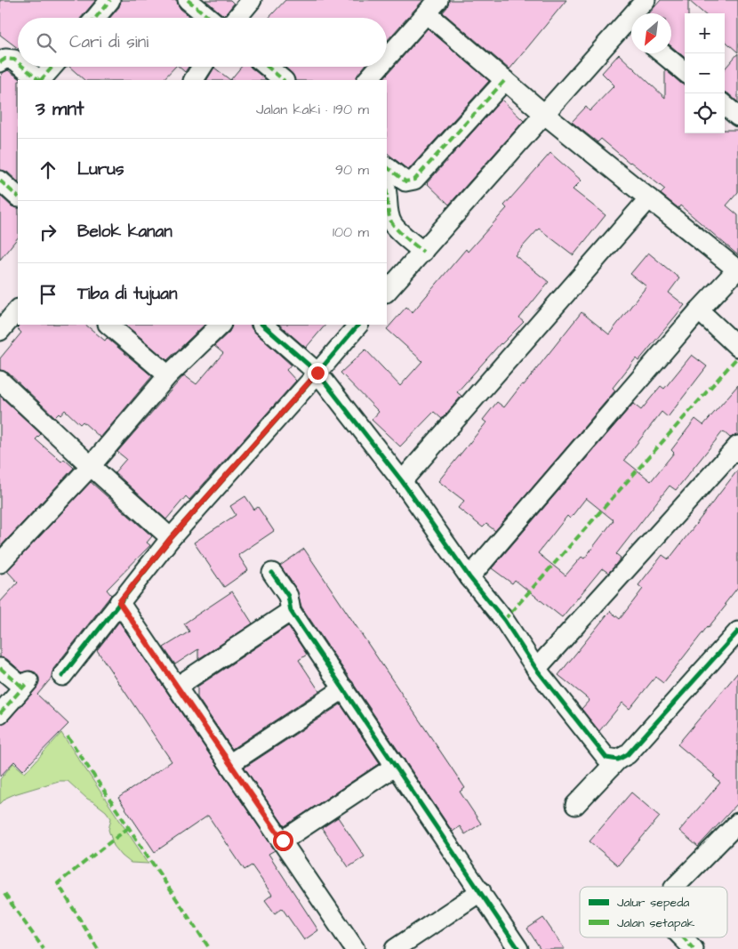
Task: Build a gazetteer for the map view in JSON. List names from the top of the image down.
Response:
{
  "legend": ["Jalur sepeda", "Jalan setapak"],
  "north": "bottom left",
  "page": {
    "map_buttons": ["+", "−"],
    "search": "Cari di sini",
    "heading": ["3 mnt", "Jalan kaki · 190 m"],
    "list": [
      ["Lurus", "90 m"],
      ["Belok kanan", "100 m"],
      "Tiba di tujuan"
    ]
  }
}
